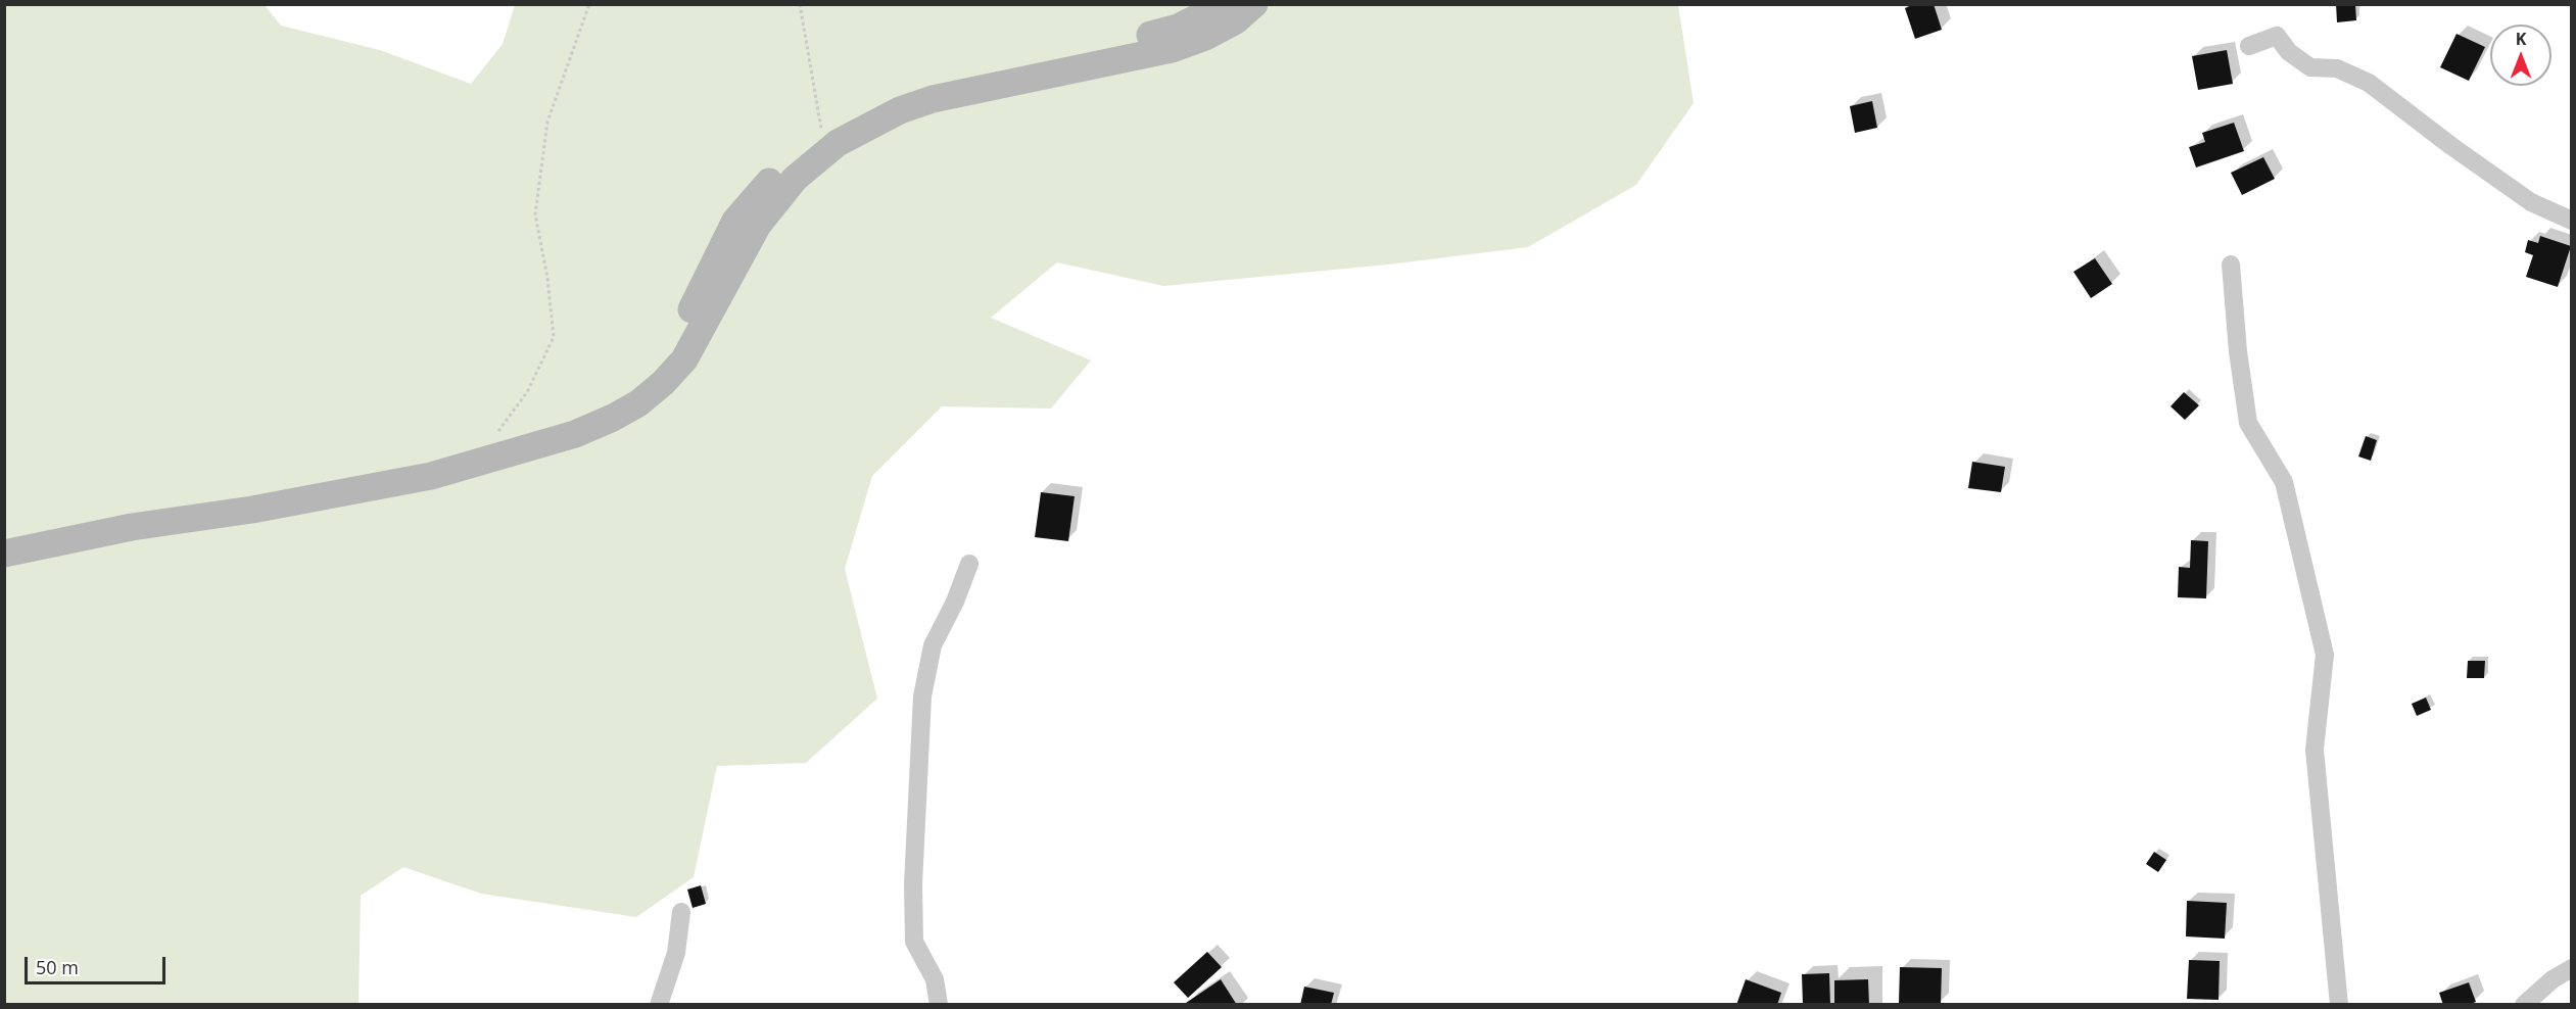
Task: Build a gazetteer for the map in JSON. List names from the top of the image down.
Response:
{
  "scale_bar": "50 m",
  "north": "top"
}
